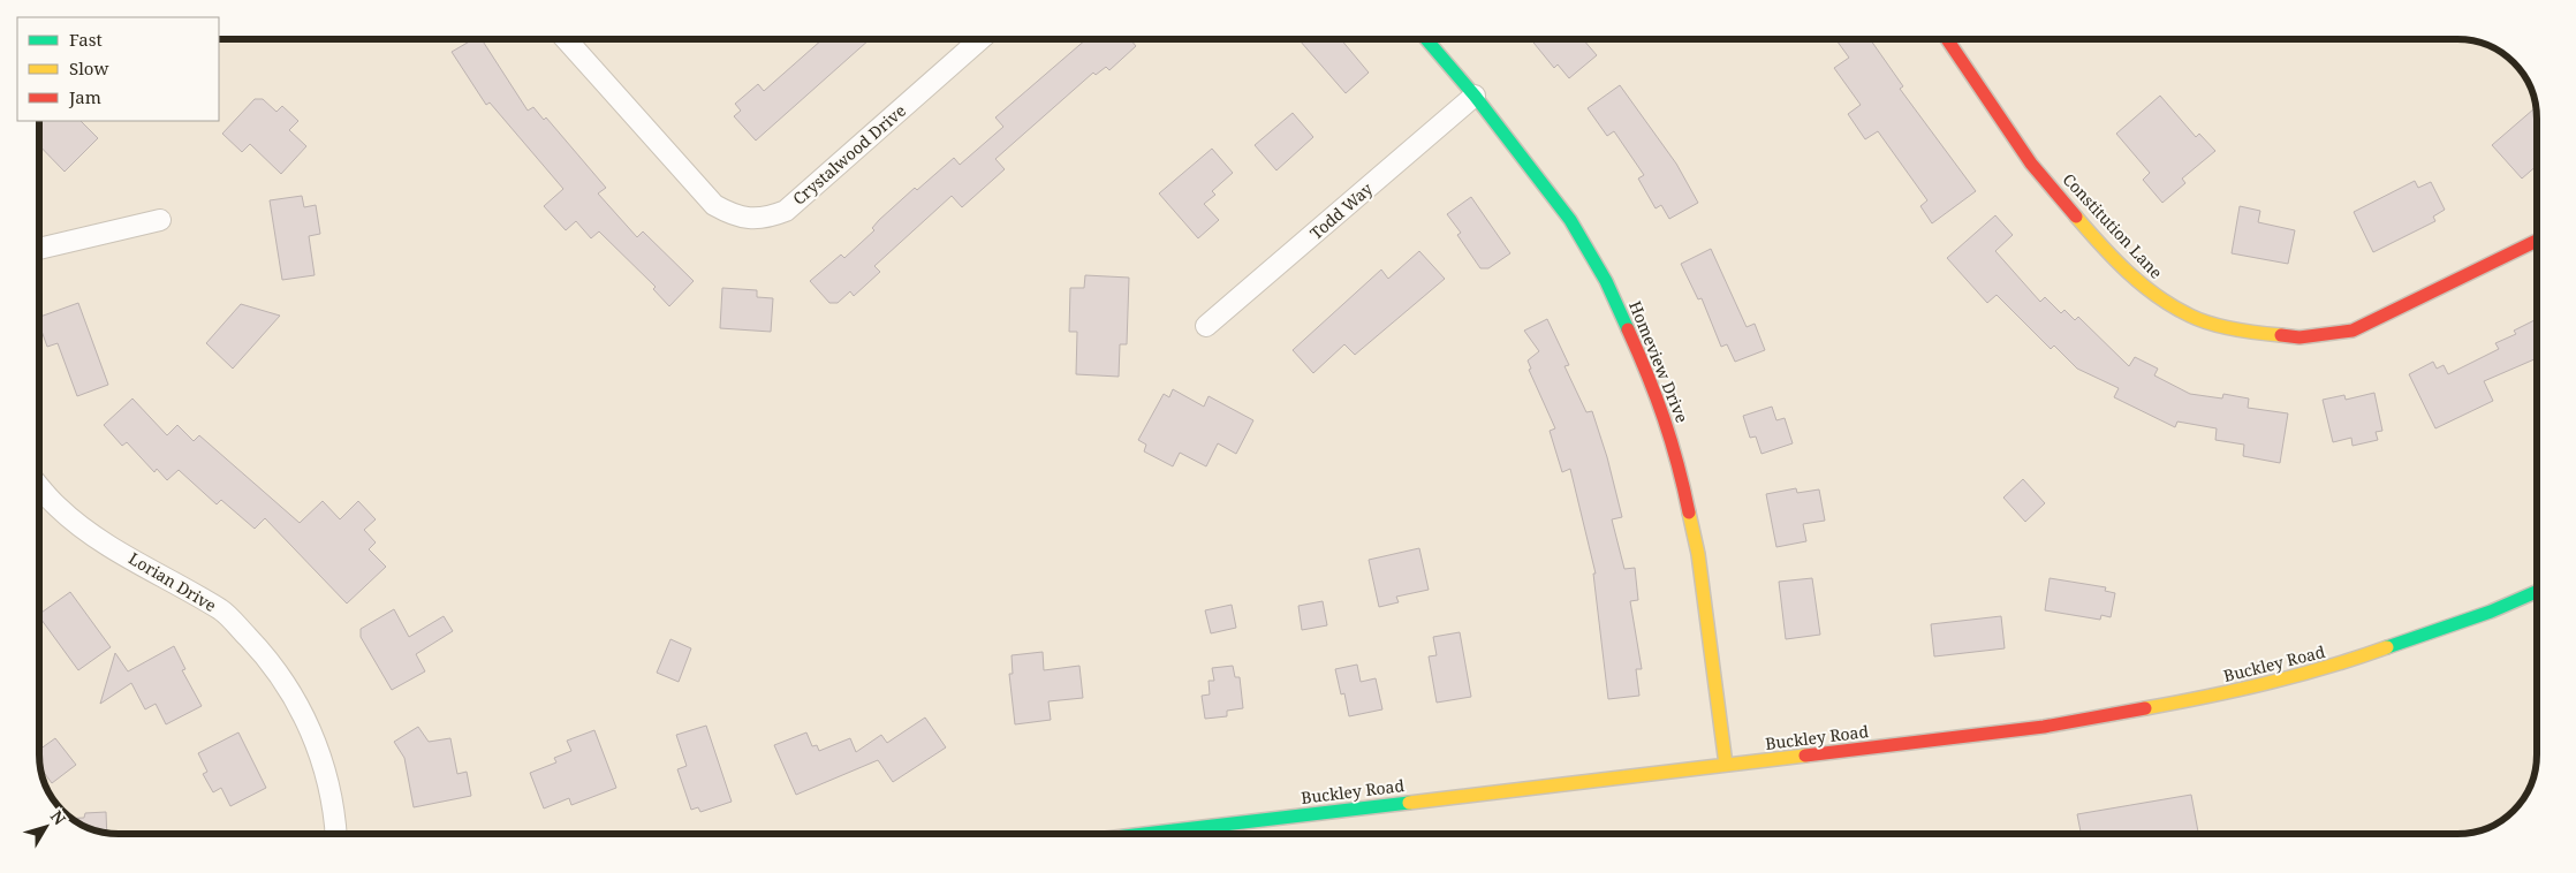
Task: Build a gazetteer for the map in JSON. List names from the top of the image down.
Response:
{
  "streets": {
    "street": [
      "Crystalwood Drive",
      "Todd Way",
      "Constitution Lane",
      "Homeview Drive",
      "Lorian Drive",
      "Buckley Road"
    ]
  },
  "crossings": [
    ["Todd Way", "Homeview Drive"],
    ["Homeview Drive", "Buckley Road"]
  ],
  "legend": ["Fast", "Slow", "Jam"],
  "north": "top right"
}
